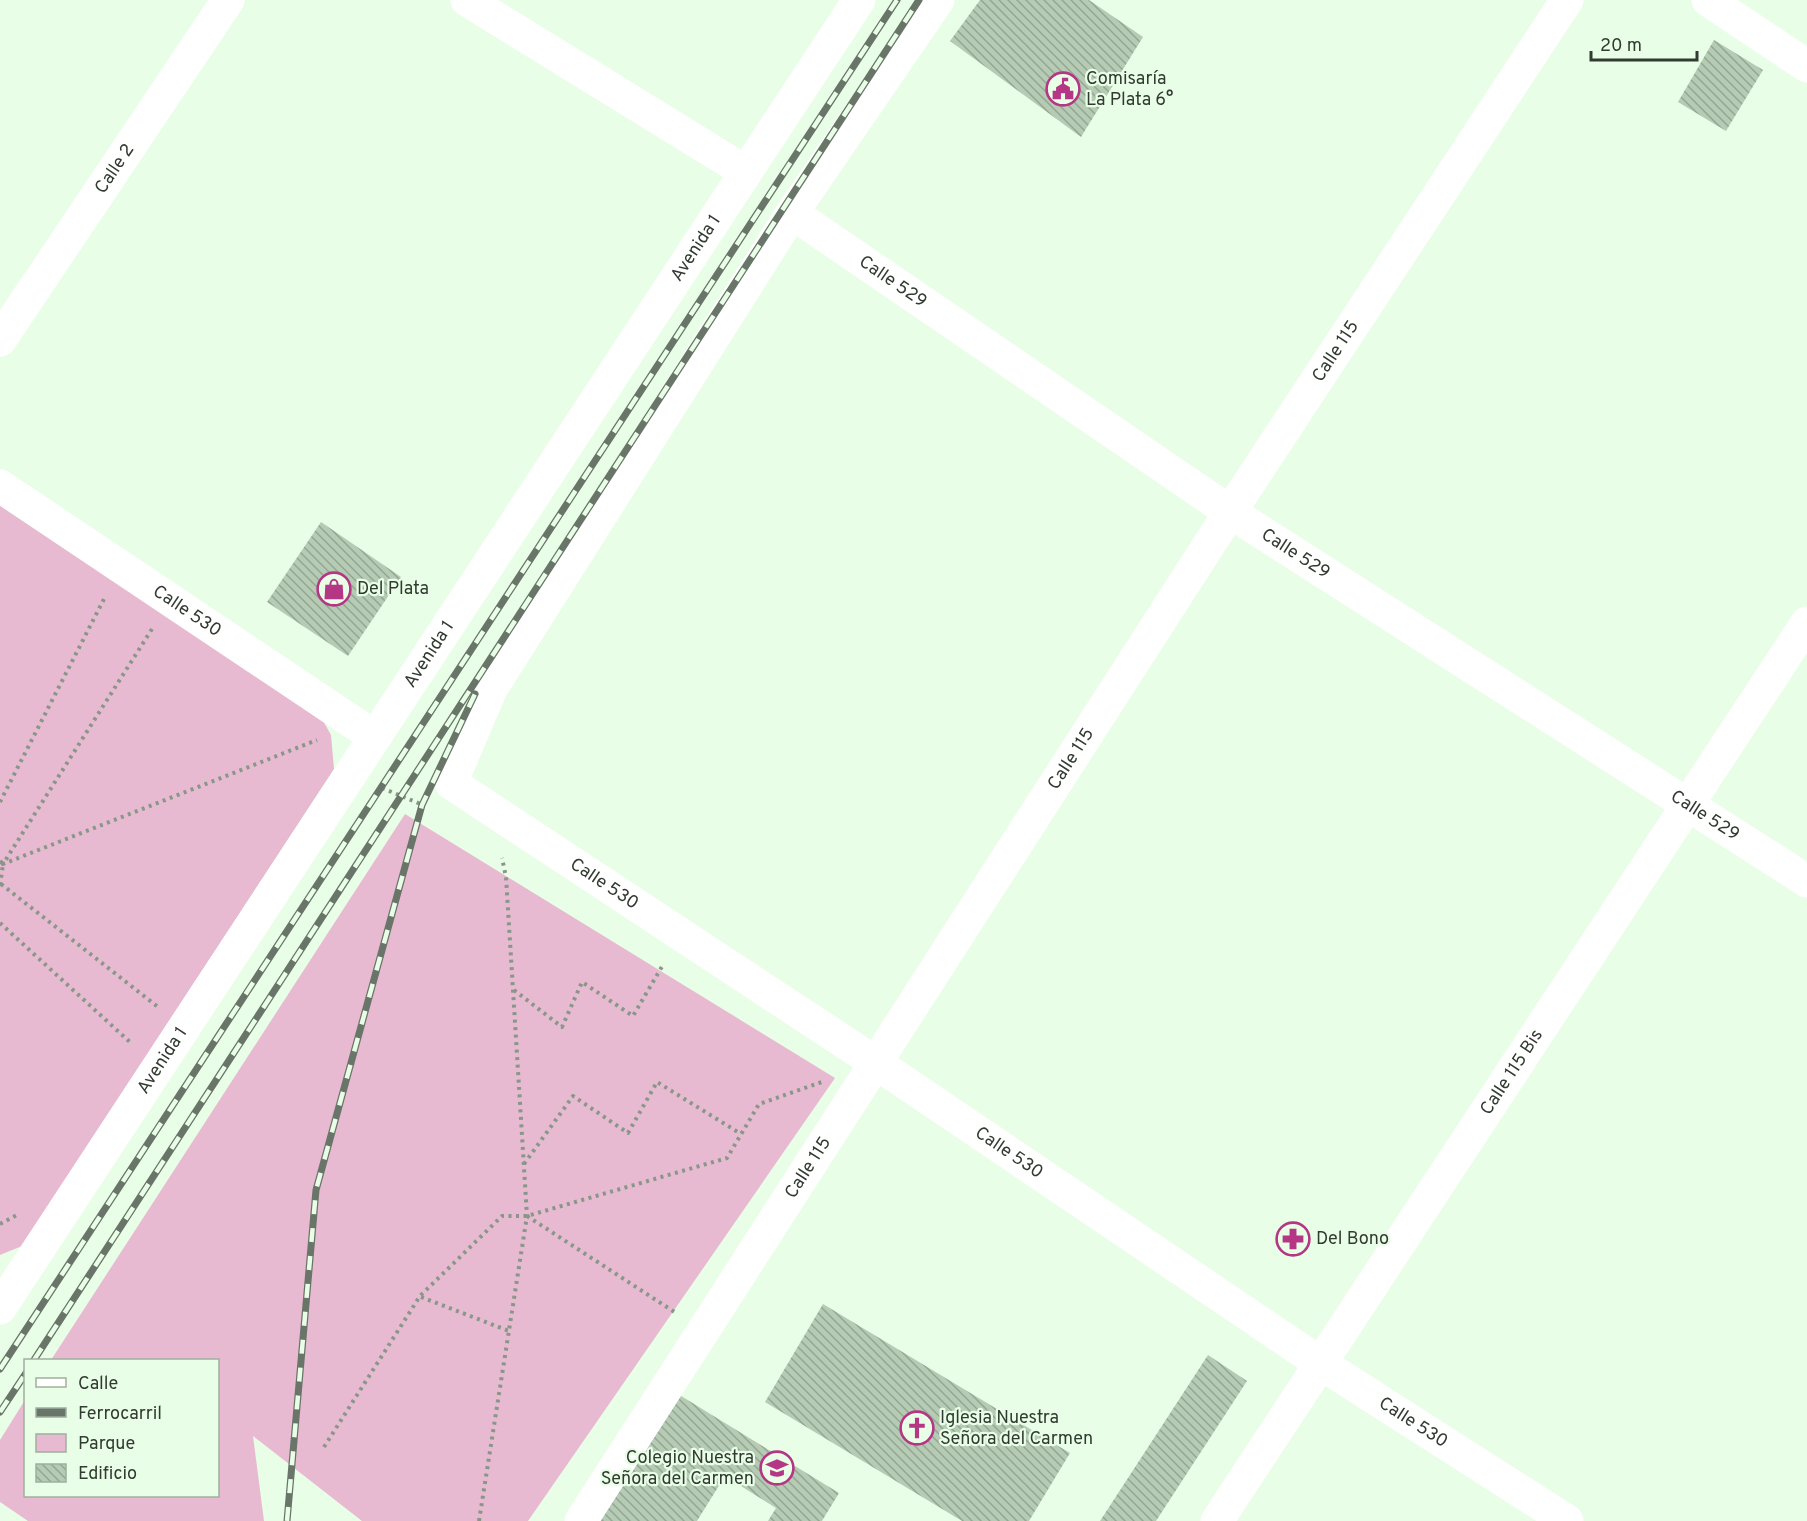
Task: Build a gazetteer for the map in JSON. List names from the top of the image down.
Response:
{
  "streets": {
    "street": [
      "Calle 2",
      "Avenida 1",
      "Calle 529",
      "Calle 115",
      "Calle 530",
      "Calle 115 Bis"
    ]
  },
  "crossings": [
    ["Avenida 1", "Calle 530"],
    ["Calle 529", "Calle 115"],
    ["Calle 529", "Calle 115 Bis"],
    ["Calle 115", "Calle 530"],
    ["Calle 530", "Calle 115 Bis"]
  ],
  "places": {
    "public building": ["Comisaría La Plata 6°"],
    "shop": ["Del Plata"],
    "pharmacy": ["Del Bono"],
    "church": ["Iglesia Nuestra Señora del Carmen"],
    "school or university": ["Colegio Nuestra Señora del Carmen"]
  },
  "legend": [
    "Calle",
    "Ferrocarril",
    "Parque",
    "Edificio"
  ],
  "scale_bar": "20 m"
}
